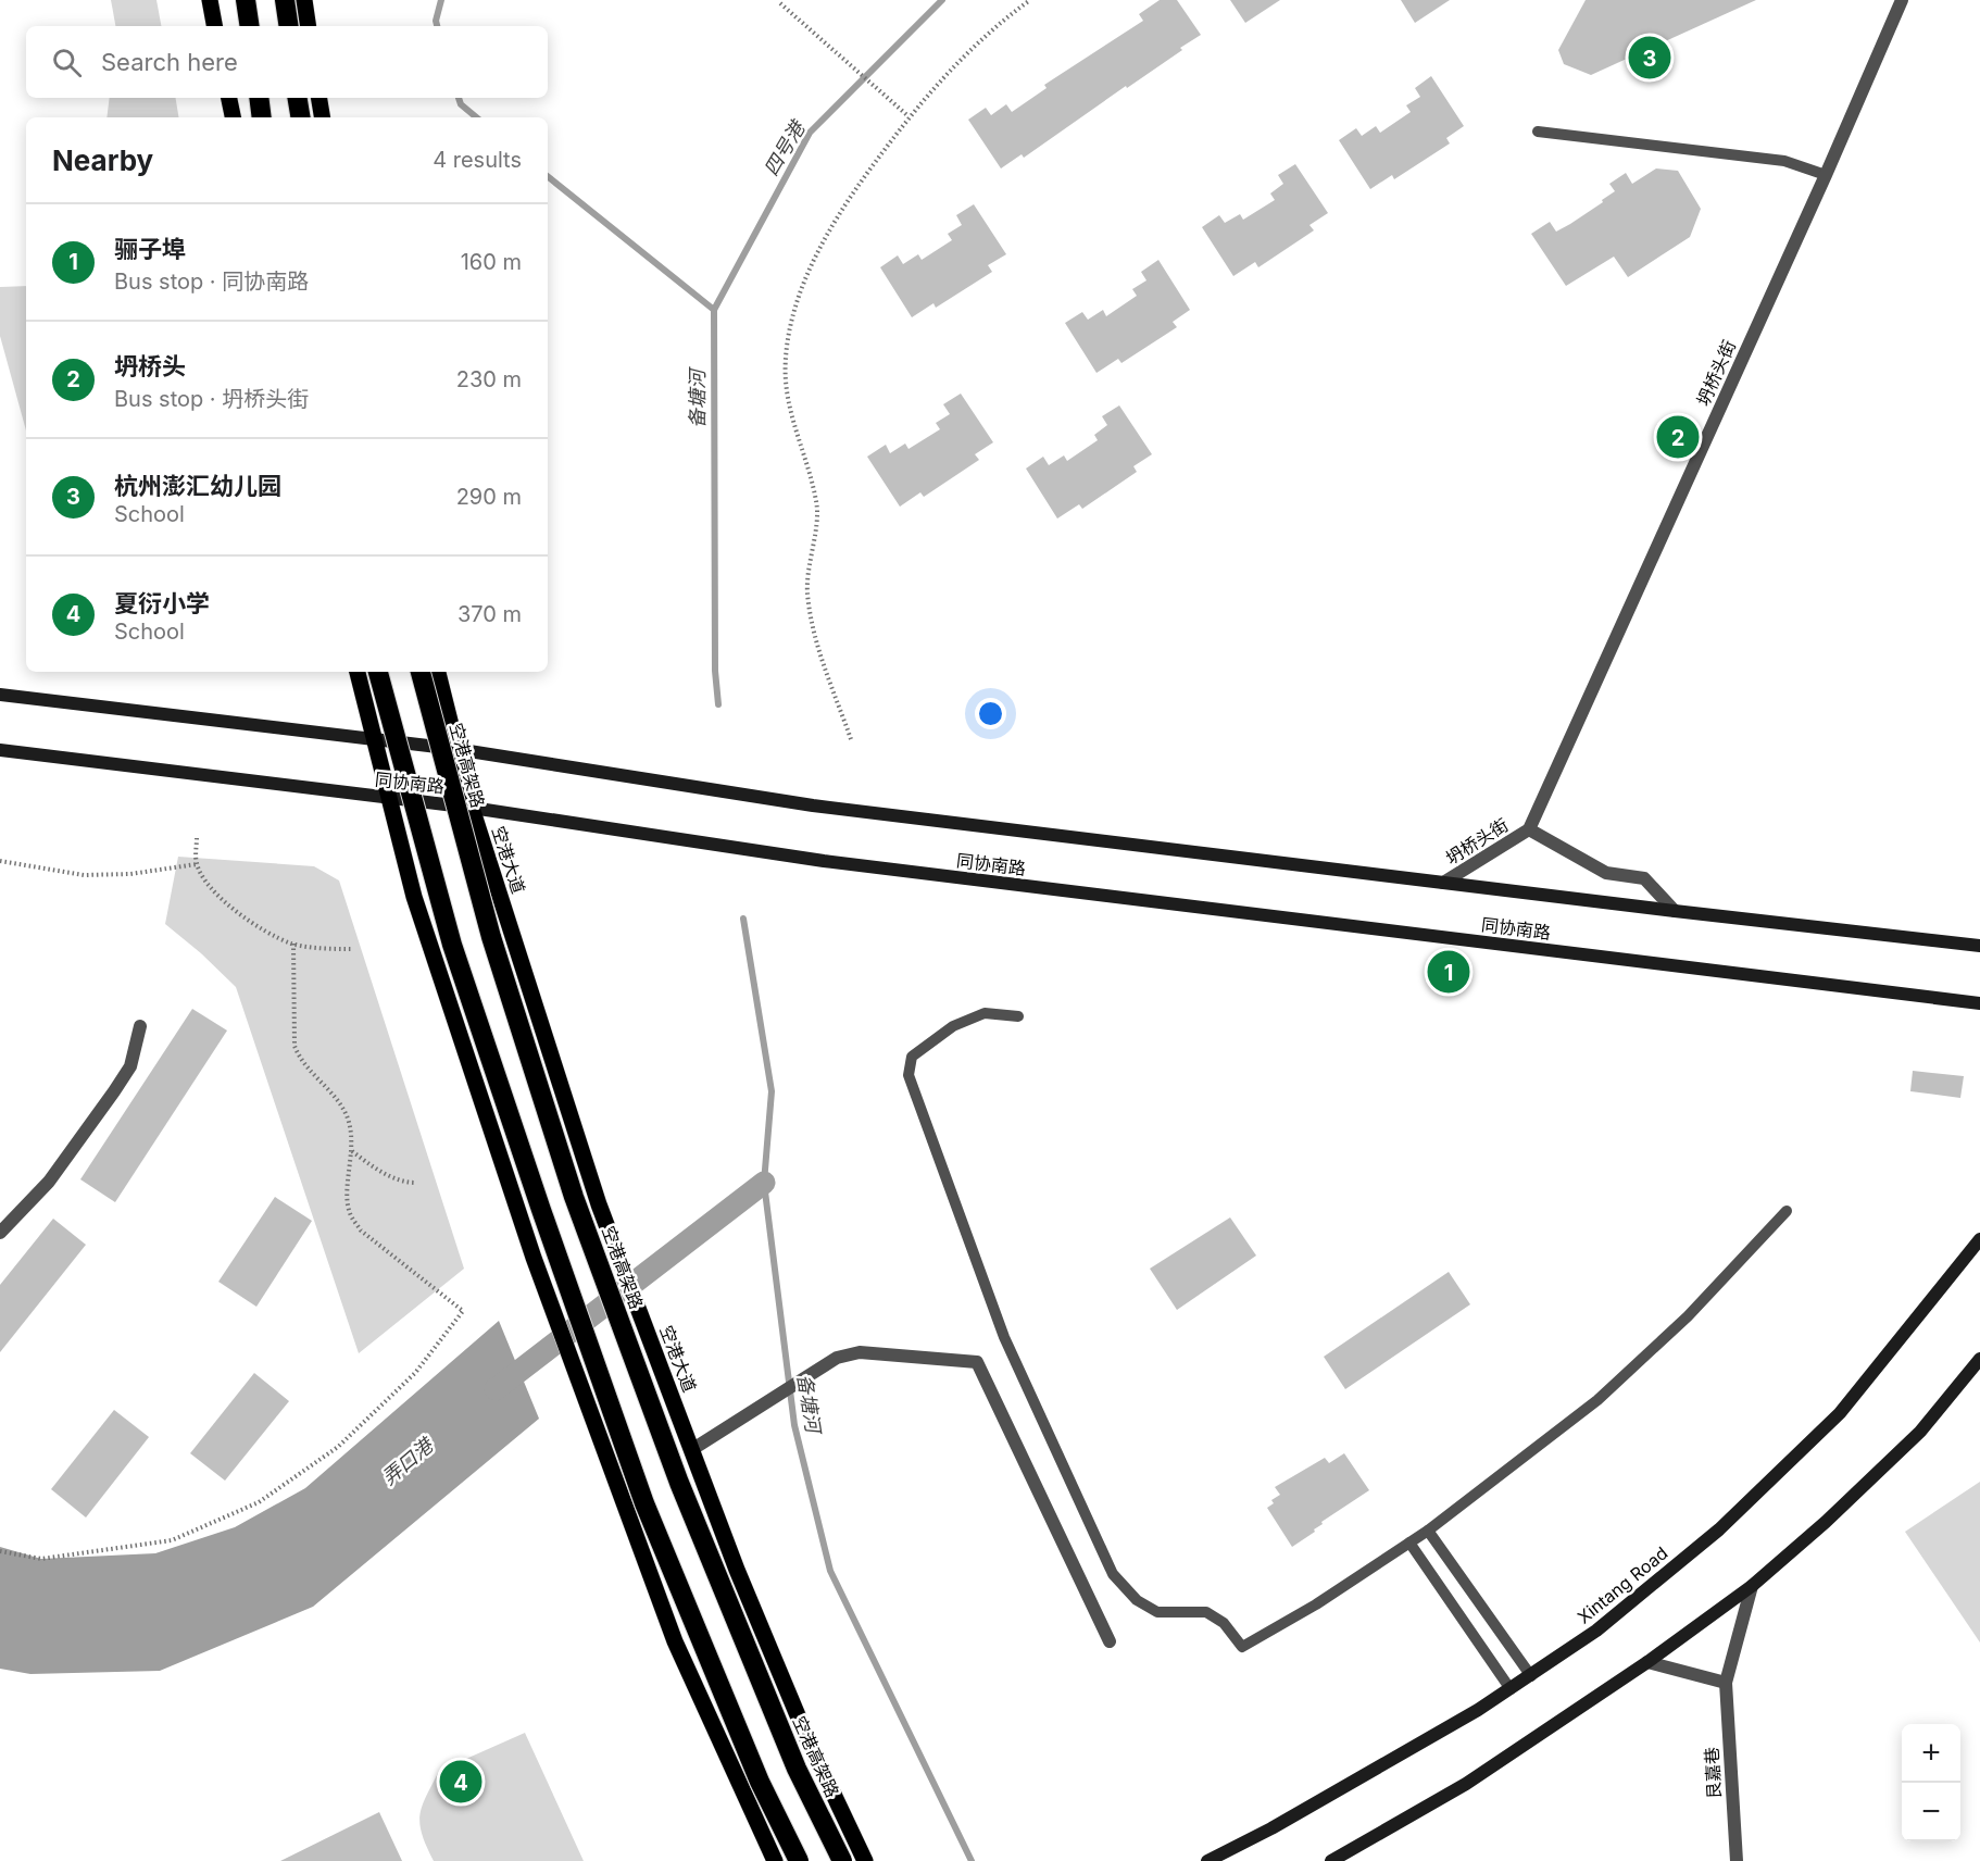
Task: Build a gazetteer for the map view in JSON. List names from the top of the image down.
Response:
{
  "streets": {
    "highway": ["空港高架路"],
    "main road": ["同协南路", "空港大道", "Xintang Road"],
    "street": ["坍桥头街", "艮嘉巷"]
  },
  "crossings": [
    ["坍桥头街", "同协南路"],
    ["同协南路", "空港大道"]
  ],
  "water": ["四号港", "备塘河", "弄口港"],
  "page": {
    "search": "Search here",
    "pins": [
      "3",
      "2",
      "1",
      "4"
    ],
    "heading": ["Nearby", "4 results"],
    "list": [
      {
        "mark": "1",
        "name": "骊子埠",
        "note": "Bus stop · 同协南路",
        "value": "160 m"
      },
      {
        "mark": "2",
        "name": "坍桥头",
        "note": "Bus stop · 坍桥头街",
        "value": "230 m"
      },
      {
        "mark": "3",
        "name": "杭州澎汇幼儿园",
        "note": "School",
        "value": "290 m"
      },
      {
        "mark": "4",
        "name": "夏衍小学",
        "note": "School",
        "value": "370 m"
      }
    ],
    "map_buttons": ["+", "−"]
  }
}
